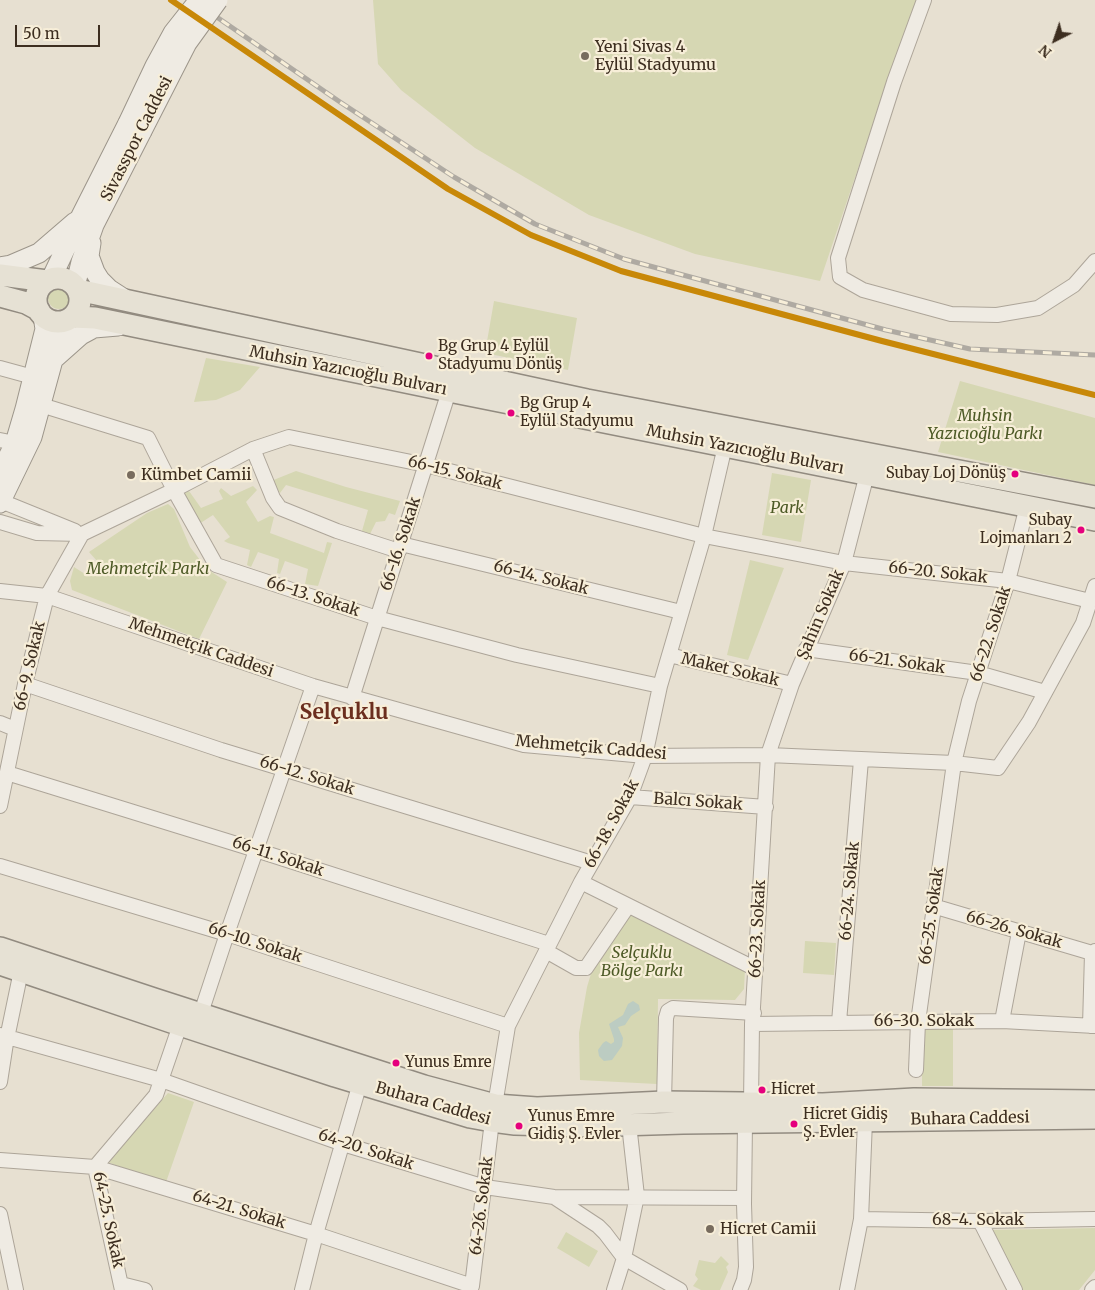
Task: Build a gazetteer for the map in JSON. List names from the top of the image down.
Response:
{
  "streets": {
    "main road": ["Muhsin Yazıcıoğlu Bulvarı", "Buhara Caddesi"],
    "street": [
      "Sivasspor Caddesi",
      "66-15. Sokak",
      "66-16. Sokak",
      "66-20. Sokak",
      "66-14. Sokak",
      "66-13. Sokak",
      "Şahin Sokak",
      "66-22. Sokak",
      "Mehmetçik Caddesi",
      "66-21. Sokak",
      "66-9. Sokak",
      "Maket Sokak",
      "66-12. Sokak",
      "Balcı Sokak",
      "66-18. Sokak",
      "66-11. Sokak",
      "66-24. Sokak",
      "66-25. Sokak",
      "66-23. Sokak",
      "66-26. Sokak",
      "66-10. Sokak",
      "66-30. Sokak",
      "64-20. Sokak",
      "64-26. Sokak",
      "64-21. Sokak",
      "64-25. Sokak",
      "68-4. Sokak"
    ]
  },
  "crossings": [
    ["Sivasspor Caddesi", "Muhsin Yazıcıoğlu Bulvarı"],
    ["Muhsin Yazıcıoğlu Bulvarı", "66-16. Sokak"],
    ["Muhsin Yazıcıoğlu Bulvarı", "Şahin Sokak"],
    ["Muhsin Yazıcıoğlu Bulvarı", "66-22. Sokak"],
    ["Muhsin Yazıcıoğlu Bulvarı", "66-18. Sokak"],
    ["66-15. Sokak", "66-16. Sokak"],
    ["66-15. Sokak", "66-20. Sokak"],
    ["66-15. Sokak", "66-14. Sokak"],
    ["66-15. Sokak", "66-13. Sokak"],
    ["66-15. Sokak", "Şahin Sokak"],
    ["66-15. Sokak", "66-9. Sokak"],
    ["66-15. Sokak", "66-18. Sokak"],
    ["66-16. Sokak", "66-14. Sokak"],
    ["66-16. Sokak", "66-13. Sokak"],
    ["66-16. Sokak", "Mehmetçik Caddesi"],
    ["66-20. Sokak", "Şahin Sokak"],
    ["66-20. Sokak", "66-22. Sokak"],
    ["66-20. Sokak", "Mehmetçik Caddesi"],
    ["66-14. Sokak", "66-18. Sokak"],
    ["66-13. Sokak", "66-18. Sokak"],
    ["Şahin Sokak", "Mehmetçik Caddesi"],
    ["Şahin Sokak", "66-21. Sokak"],
    ["Şahin Sokak", "Maket Sokak"],
    ["Şahin Sokak", "66-23. Sokak"],
    ["66-22. Sokak", "Mehmetçik Caddesi"],
    ["66-22. Sokak", "66-21. Sokak"],
    ["66-22. Sokak", "66-25. Sokak"],
    ["Mehmetçik Caddesi", "66-21. Sokak"],
    ["Mehmetçik Caddesi", "66-9. Sokak"],
    ["Mehmetçik Caddesi", "66-18. Sokak"],
    ["Mehmetçik Caddesi", "66-24. Sokak"],
    ["Mehmetçik Caddesi", "66-25. Sokak"],
    ["Mehmetçik Caddesi", "66-23. Sokak"],
    ["66-9. Sokak", "66-12. Sokak"],
    ["66-9. Sokak", "66-11. Sokak"],
    ["Maket Sokak", "66-18. Sokak"],
    ["66-12. Sokak", "66-18. Sokak"],
    ["Balcı Sokak", "66-18. Sokak"],
    ["Balcı Sokak", "66-23. Sokak"],
    ["66-18. Sokak", "66-11. Sokak"],
    ["66-18. Sokak", "66-10. Sokak"],
    ["66-18. Sokak", "Buhara Caddesi"],
    ["66-18. Sokak", "64-26. Sokak"],
    ["66-24. Sokak", "66-30. Sokak"],
    ["66-25. Sokak", "66-26. Sokak"],
    ["66-25. Sokak", "66-30. Sokak"],
    ["66-23. Sokak", "66-30. Sokak"],
    ["66-23. Sokak", "Buhara Caddesi"],
    ["66-23. Sokak", "64-20. Sokak"],
    ["66-30. Sokak", "Buhara Caddesi"],
    ["Buhara Caddesi", "64-26. Sokak"],
    ["Buhara Caddesi", "64-25. Sokak"],
    ["64-20. Sokak", "64-26. Sokak"],
    ["64-20. Sokak", "64-25. Sokak"],
    ["64-26. Sokak", "64-21. Sokak"],
    ["64-21. Sokak", "64-25. Sokak"]
  ],
  "districts": ["Selçuklu"],
  "parks": [
    "Muhsin Yazıcıoğlu Parkı",
    "Park",
    "Mehmetçik Parkı",
    "Selçuklu Bölge Parkı"
  ],
  "places": [
    "Yeni Sivas 4 Eylül Stadyumu",
    "Bg Grup 4 Eylül Stadyumu Dönüş",
    "Bg Grup 4 Eylül Stadyumu",
    "Subay Loj Dönüş",
    "Kümbet Camii",
    "Subay Lojmanları 2",
    "Yunus Emre",
    "Hicret",
    "Hicret Gidiş Ş. Evler",
    "Yunus Emre Gidiş Ş. Evler",
    "Hicret Camii"
  ],
  "scale_bar": "50 m",
  "north": "bottom left"
}
